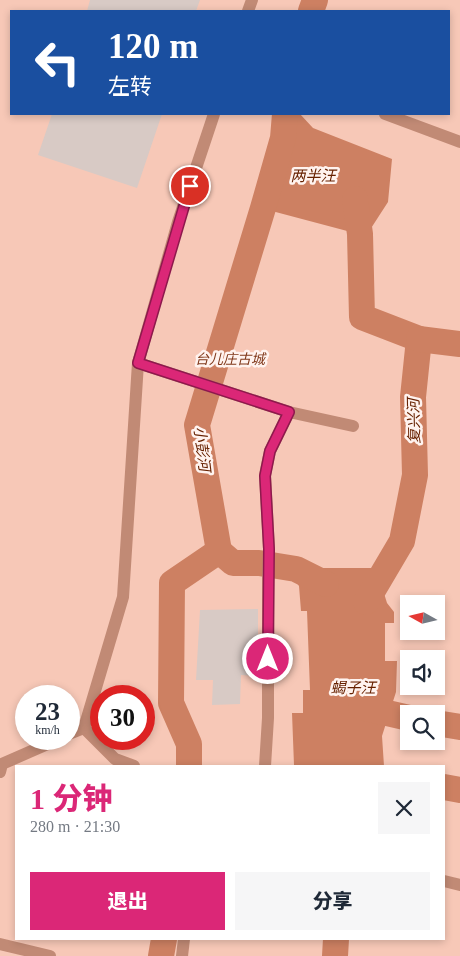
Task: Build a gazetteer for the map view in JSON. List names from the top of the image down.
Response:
{
  "water": [
    "两半汪",
    "复兴河",
    "小彭河",
    "蝎子汪"
  ],
  "parks": ["台儿庄古城"],
  "north": "left",
  "page": {
    "turn": ["120 m", "左转"],
    "speed": "23 km/h",
    "limit": "30",
    "heading": ["1 分钟", "280 m · 21:30"],
    "buttons": ["退出", "分享"]
  }
}
